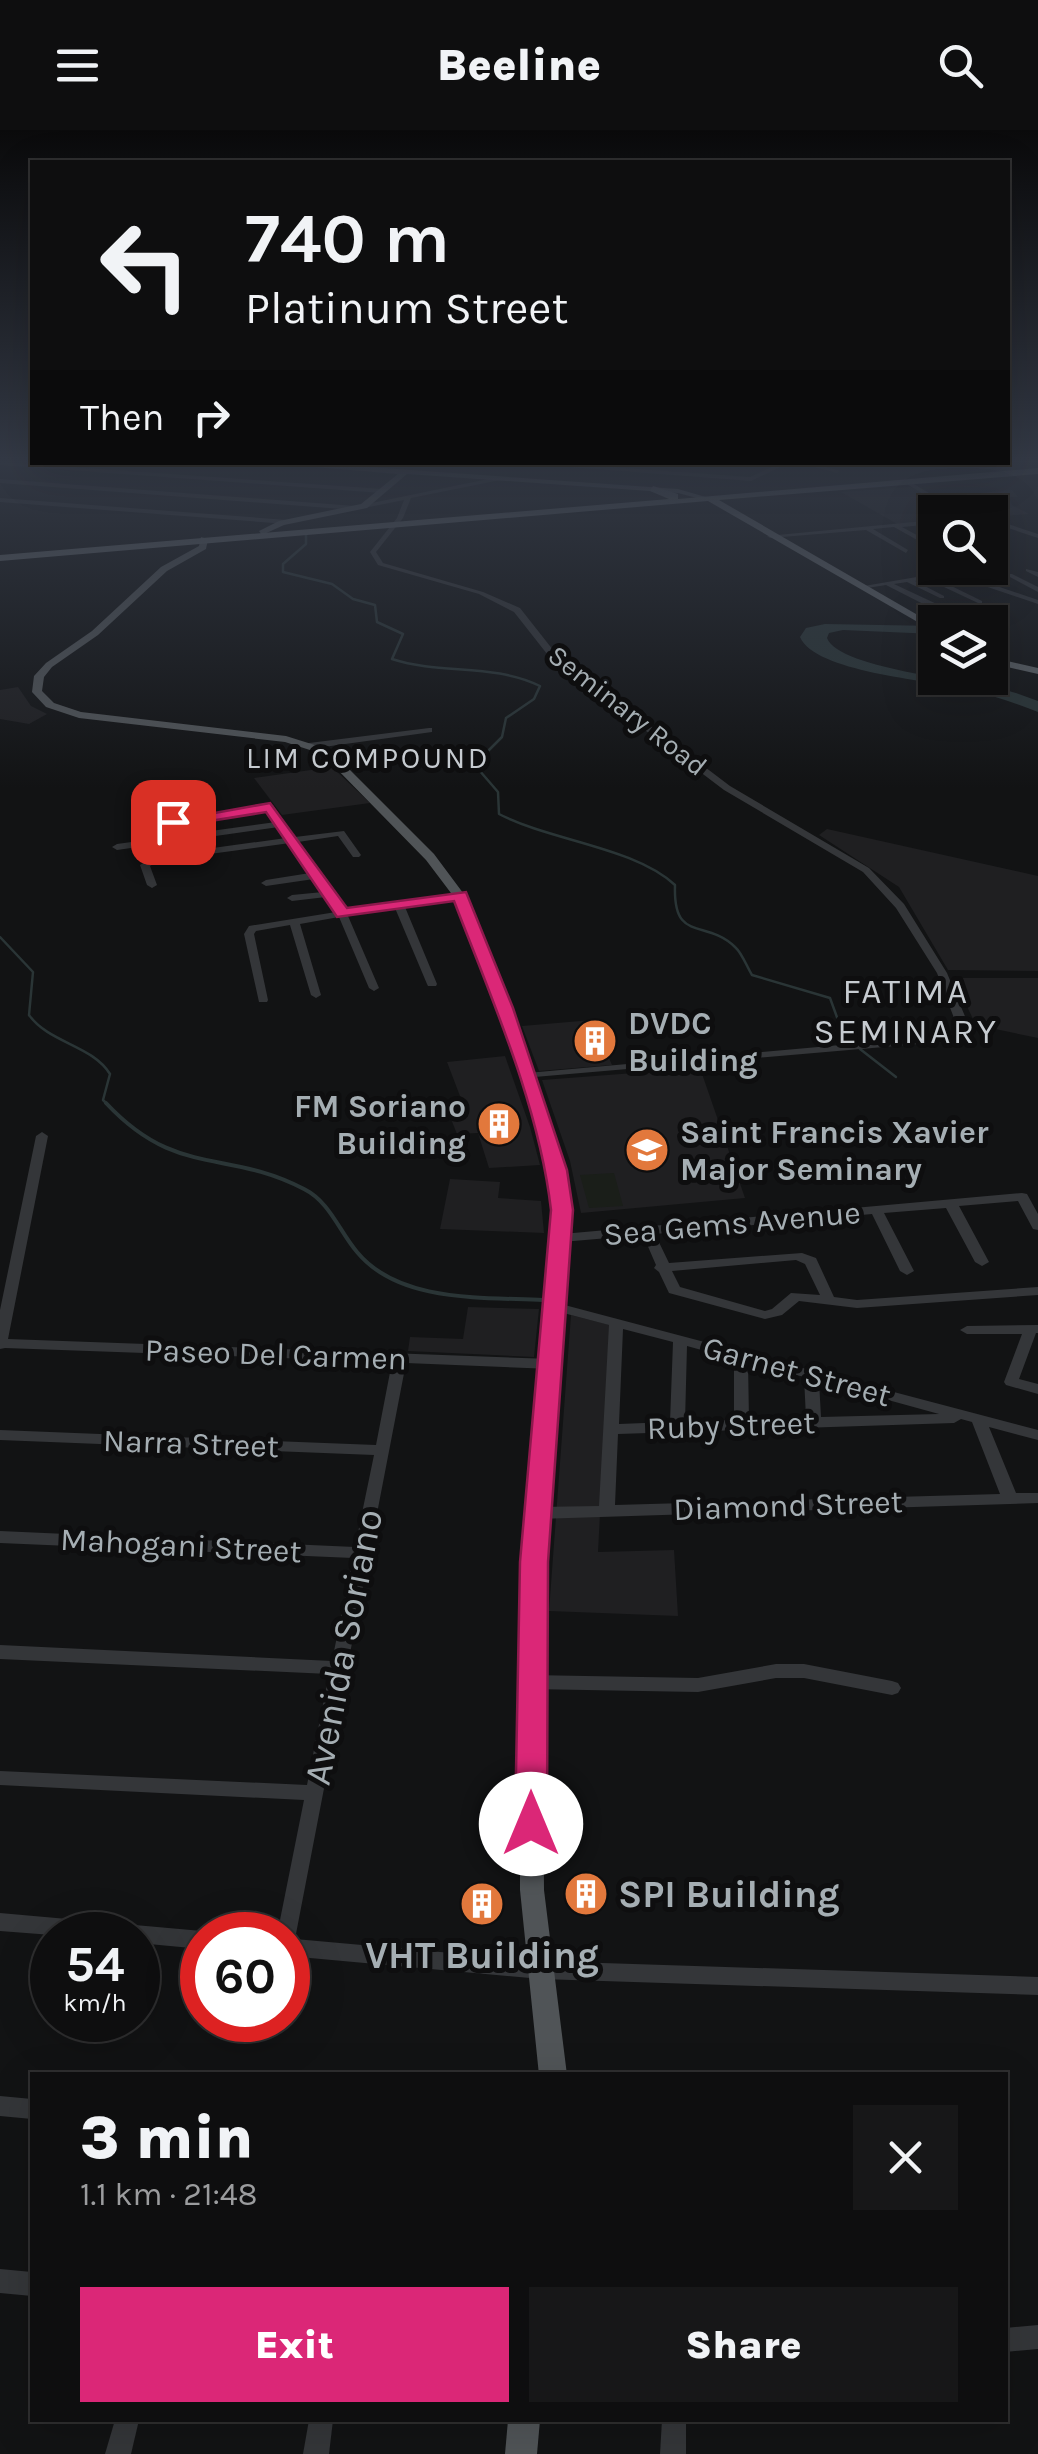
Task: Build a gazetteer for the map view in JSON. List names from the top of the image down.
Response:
{
  "streets": {
    "street": [
      "Seminary Road",
      "Sea Gems Avenue",
      "Paseo Del Carmen",
      "Garnet Street",
      "Ruby Street",
      "Narra Street",
      "Diamond Street",
      "Mahogani Street",
      "Avenida Soriano"
    ]
  },
  "crossings": [
    ["Paseo Del Carmen", "Avenida Soriano"],
    ["Garnet Street", "Ruby Street"],
    ["Narra Street", "Avenida Soriano"],
    ["Mahogani Street", "Avenida Soriano"]
  ],
  "districts": ["LIM COMPOUND", "FATIMA SEMINARY"],
  "places": {
    "building": [
      "DVDC Building",
      "FM Soriano Building",
      "SPI Building",
      "VHT Building"
    ],
    "school or university": ["Saint Francis Xavier Major Seminary"]
  },
  "page": {
    "header": "Beeline",
    "turn": ["740 m", "Platinum Street"],
    "then": "Then",
    "speed": "54 km/h",
    "limit": "60",
    "heading": ["3 min", "1.1 km · 21:48"],
    "buttons": ["Exit", "Share"]
  }
}
